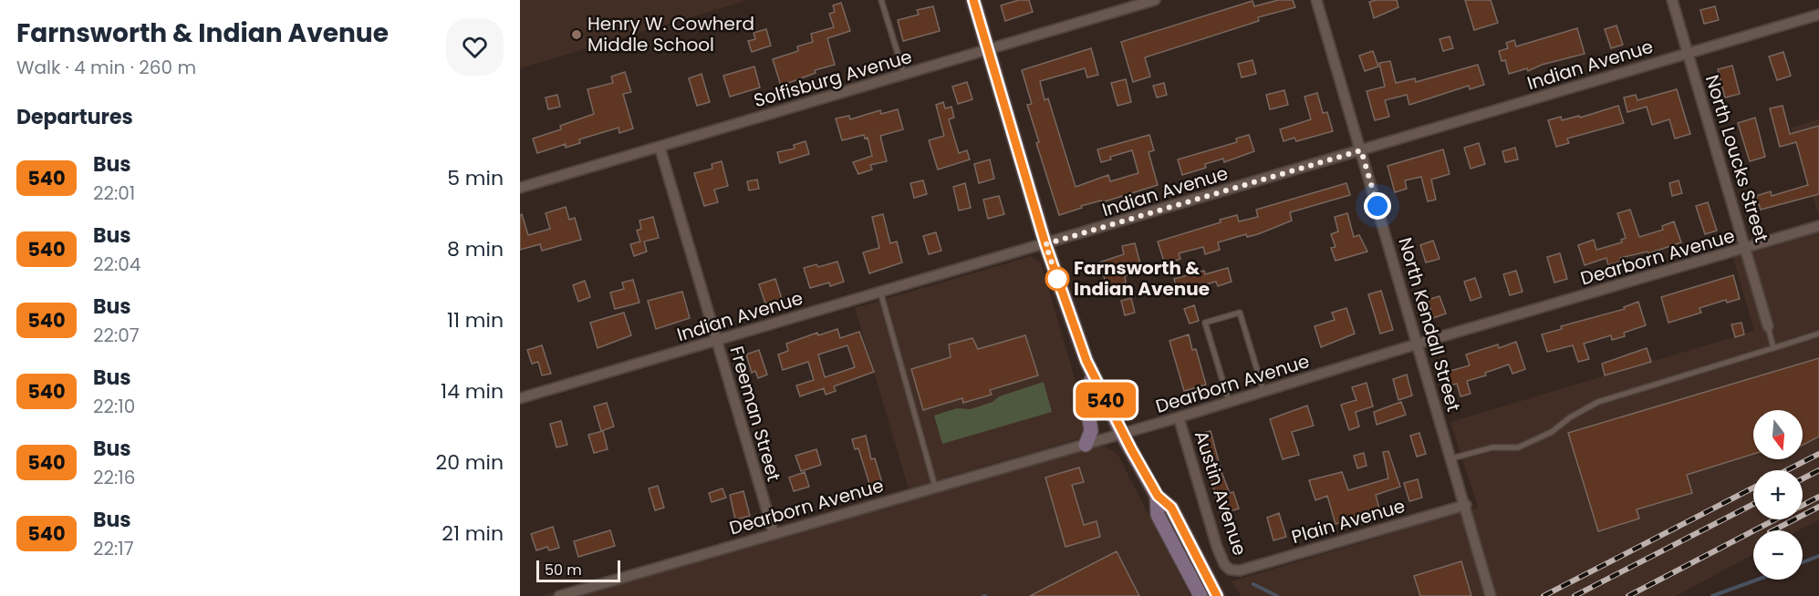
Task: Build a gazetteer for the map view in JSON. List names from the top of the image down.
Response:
{
  "streets": {
    "street": [
      "Indian Avenue",
      "Solfisburg Avenue",
      "North Loucks Street",
      "Dearborn Avenue",
      "North Kendall Street",
      "Freeman Street",
      "Austin Avenue",
      "Plain Avenue"
    ]
  },
  "crossings": [
    ["Indian Avenue", "North Loucks Street"],
    ["Indian Avenue", "North Kendall Street"],
    ["Indian Avenue", "Freeman Street"],
    ["Solfisburg Avenue", "Freeman Street"],
    ["North Loucks Street", "Dearborn Avenue"],
    ["Dearborn Avenue", "North Kendall Street"],
    ["Dearborn Avenue", "Freeman Street"],
    ["Dearborn Avenue", "Austin Avenue"],
    ["North Kendall Street", "Plain Avenue"],
    ["Austin Avenue", "Plain Avenue"]
  ],
  "places": ["Henry W. Cowherd Middle School", "Farnsworth & Indian Avenue"],
  "lines": ["bus line 540"],
  "scale_bar": "50 m",
  "north": "bottom",
  "page": {
    "heading": [
      ["Farnsworth & Indian Avenue", "Walk · 4 min · 260 m"],
      "Departures"
    ],
    "on_map": "540",
    "list": [
      {
        "mark": "540",
        "name": "Bus",
        "note": "22:01",
        "value": "5 min"
      },
      {
        "mark": "540",
        "name": "Bus",
        "note": "22:04",
        "value": "8 min"
      },
      {
        "mark": "540",
        "name": "Bus",
        "note": "22:07",
        "value": "11 min"
      },
      {
        "mark": "540",
        "name": "Bus",
        "note": "22:10",
        "value": "14 min"
      },
      {
        "mark": "540",
        "name": "Bus",
        "note": "22:16",
        "value": "20 min"
      },
      {
        "mark": "540",
        "name": "Bus",
        "note": "22:17",
        "value": "21 min"
      }
    ],
    "map_buttons": ["+", "−"],
    "scale": "50 m"
  }
}
